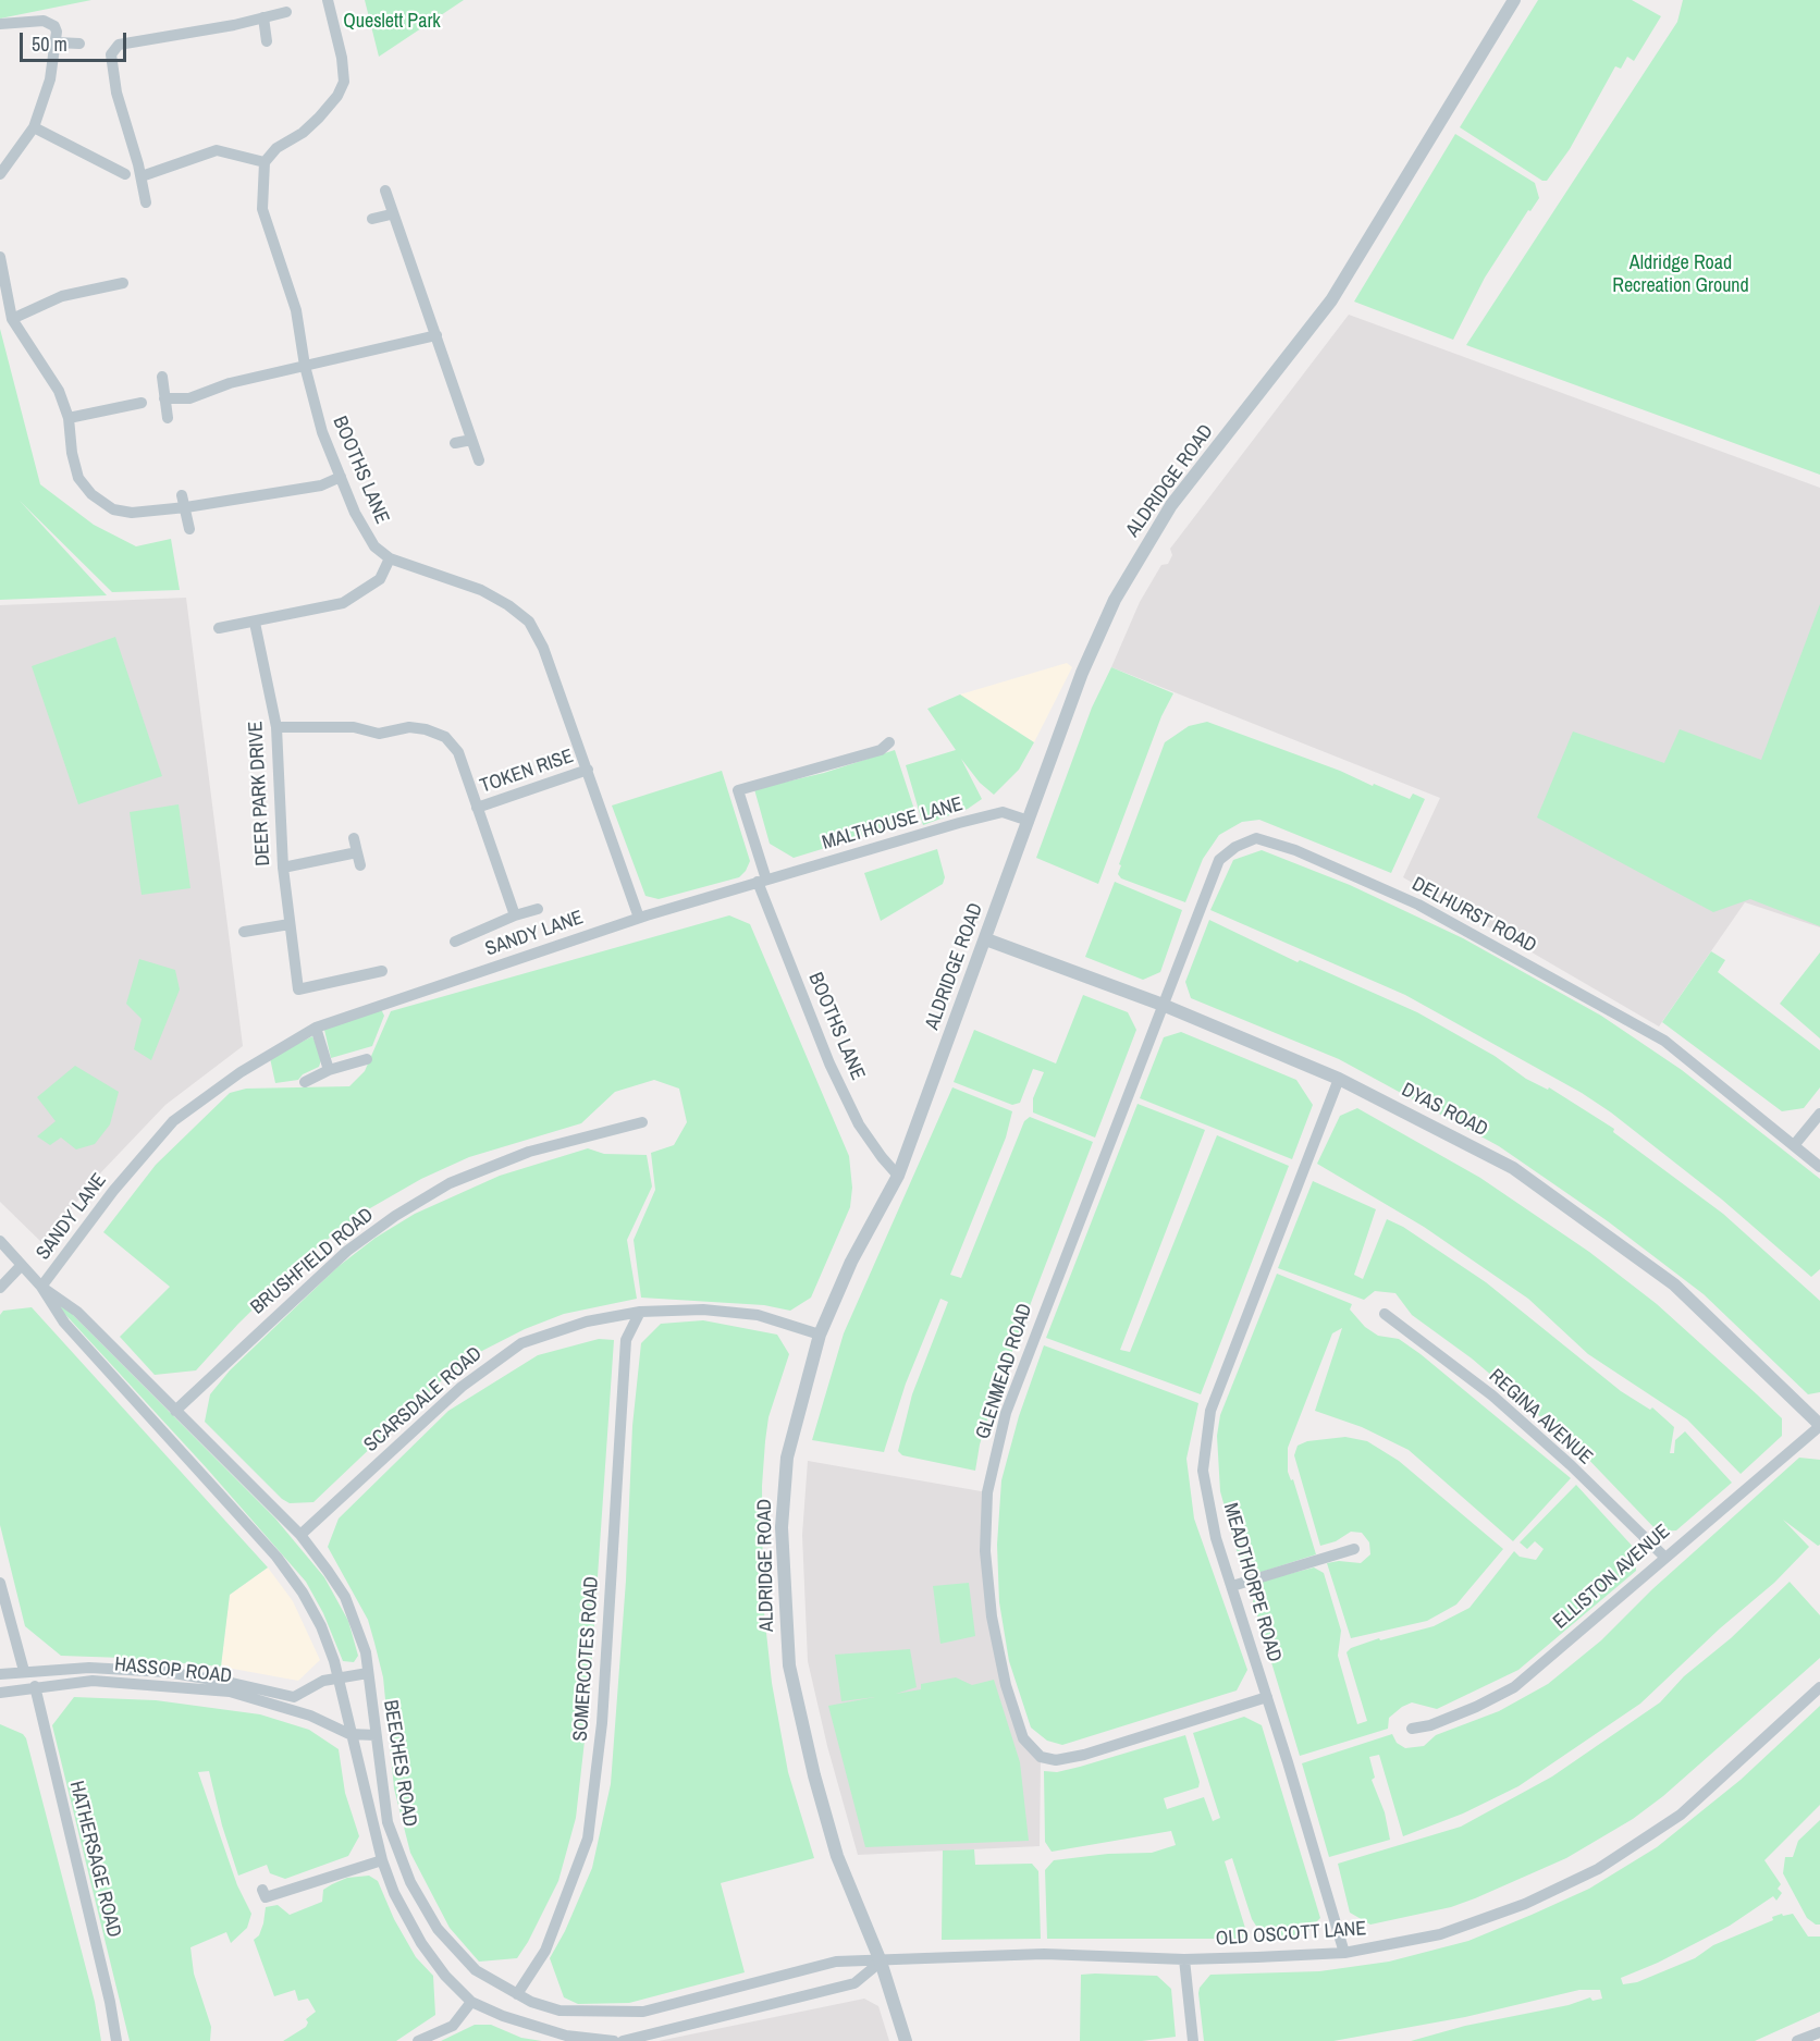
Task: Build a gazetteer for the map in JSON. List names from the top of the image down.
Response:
{
  "streets": {
    "street": [
      "BOOTHS LANE",
      "ALDRIDGE ROAD",
      "TOKEN RISE",
      "DEER PARK DRIVE",
      "MALTHOUSE LANE",
      "DELHURST ROAD",
      "SANDY LANE",
      "DYAS ROAD",
      "BRUSHFIELD ROAD",
      "GLENMEAD ROAD",
      "SCARSDALE ROAD",
      "REGINA AVENUE",
      "ELLISTON AVENUE",
      "MEADTHORPE ROAD",
      "SOMERCOTES ROAD",
      "HASSOP ROAD",
      "BEECHES ROAD",
      "HATHERSAGE ROAD",
      "OLD OSCOTT LANE"
    ]
  },
  "crossings": [
    ["BOOTHS LANE", "ALDRIDGE ROAD"],
    ["BOOTHS LANE", "TOKEN RISE"],
    ["BOOTHS LANE", "MALTHOUSE LANE"],
    ["BOOTHS LANE", "SANDY LANE"],
    ["ALDRIDGE ROAD", "MALTHOUSE LANE"],
    ["ALDRIDGE ROAD", "DYAS ROAD"],
    ["ALDRIDGE ROAD", "SCARSDALE ROAD"],
    ["ALDRIDGE ROAD", "BEECHES ROAD"],
    ["ALDRIDGE ROAD", "OLD OSCOTT LANE"],
    ["MALTHOUSE LANE", "SANDY LANE"],
    ["DELHURST ROAD", "DYAS ROAD"],
    ["DELHURST ROAD", "GLENMEAD ROAD"],
    ["SANDY LANE", "BEECHES ROAD"],
    ["DYAS ROAD", "GLENMEAD ROAD"],
    ["DYAS ROAD", "ELLISTON AVENUE"],
    ["DYAS ROAD", "MEADTHORPE ROAD"],
    ["BRUSHFIELD ROAD", "BEECHES ROAD"],
    ["GLENMEAD ROAD", "MEADTHORPE ROAD"],
    ["SCARSDALE ROAD", "SOMERCOTES ROAD"],
    ["SCARSDALE ROAD", "BEECHES ROAD"],
    ["REGINA AVENUE", "ELLISTON AVENUE"],
    ["MEADTHORPE ROAD", "OLD OSCOTT LANE"],
    ["SOMERCOTES ROAD", "BEECHES ROAD"],
    ["HASSOP ROAD", "BEECHES ROAD"],
    ["HASSOP ROAD", "HATHERSAGE ROAD"],
    ["BEECHES ROAD", "OLD OSCOTT LANE"]
  ],
  "parks": ["Queslett Park", "Aldridge Road Recreation Ground"],
  "scale_bar": "50 m"
}
